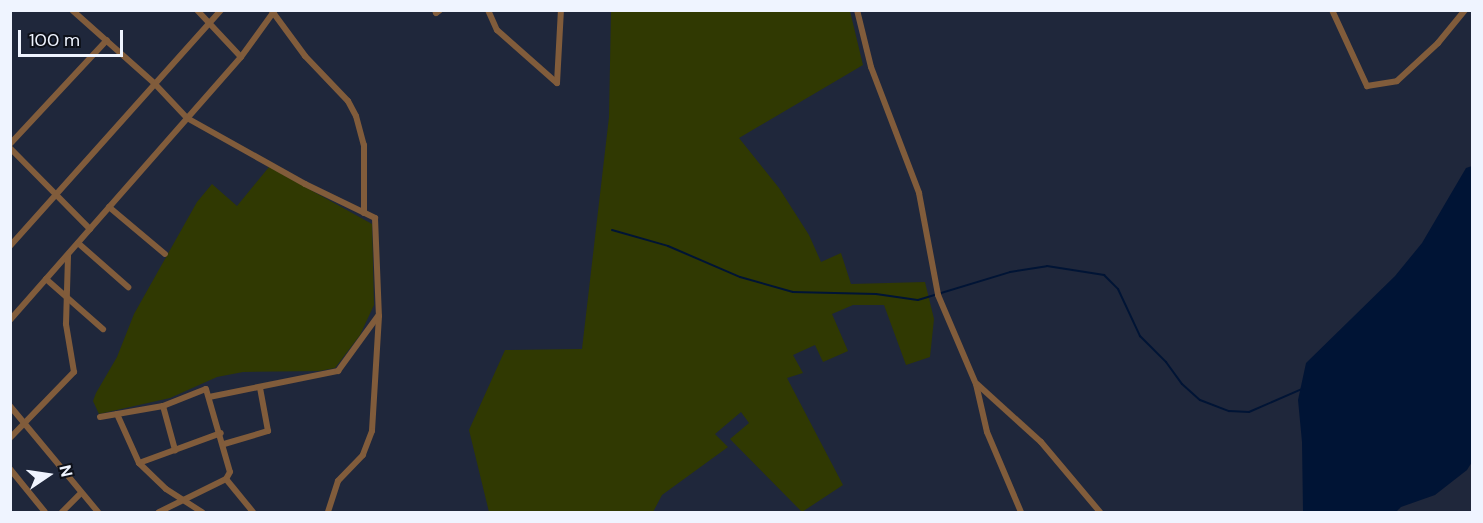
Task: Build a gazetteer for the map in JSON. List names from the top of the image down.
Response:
{
  "scale_bar": "100 m",
  "north": "right"
}
